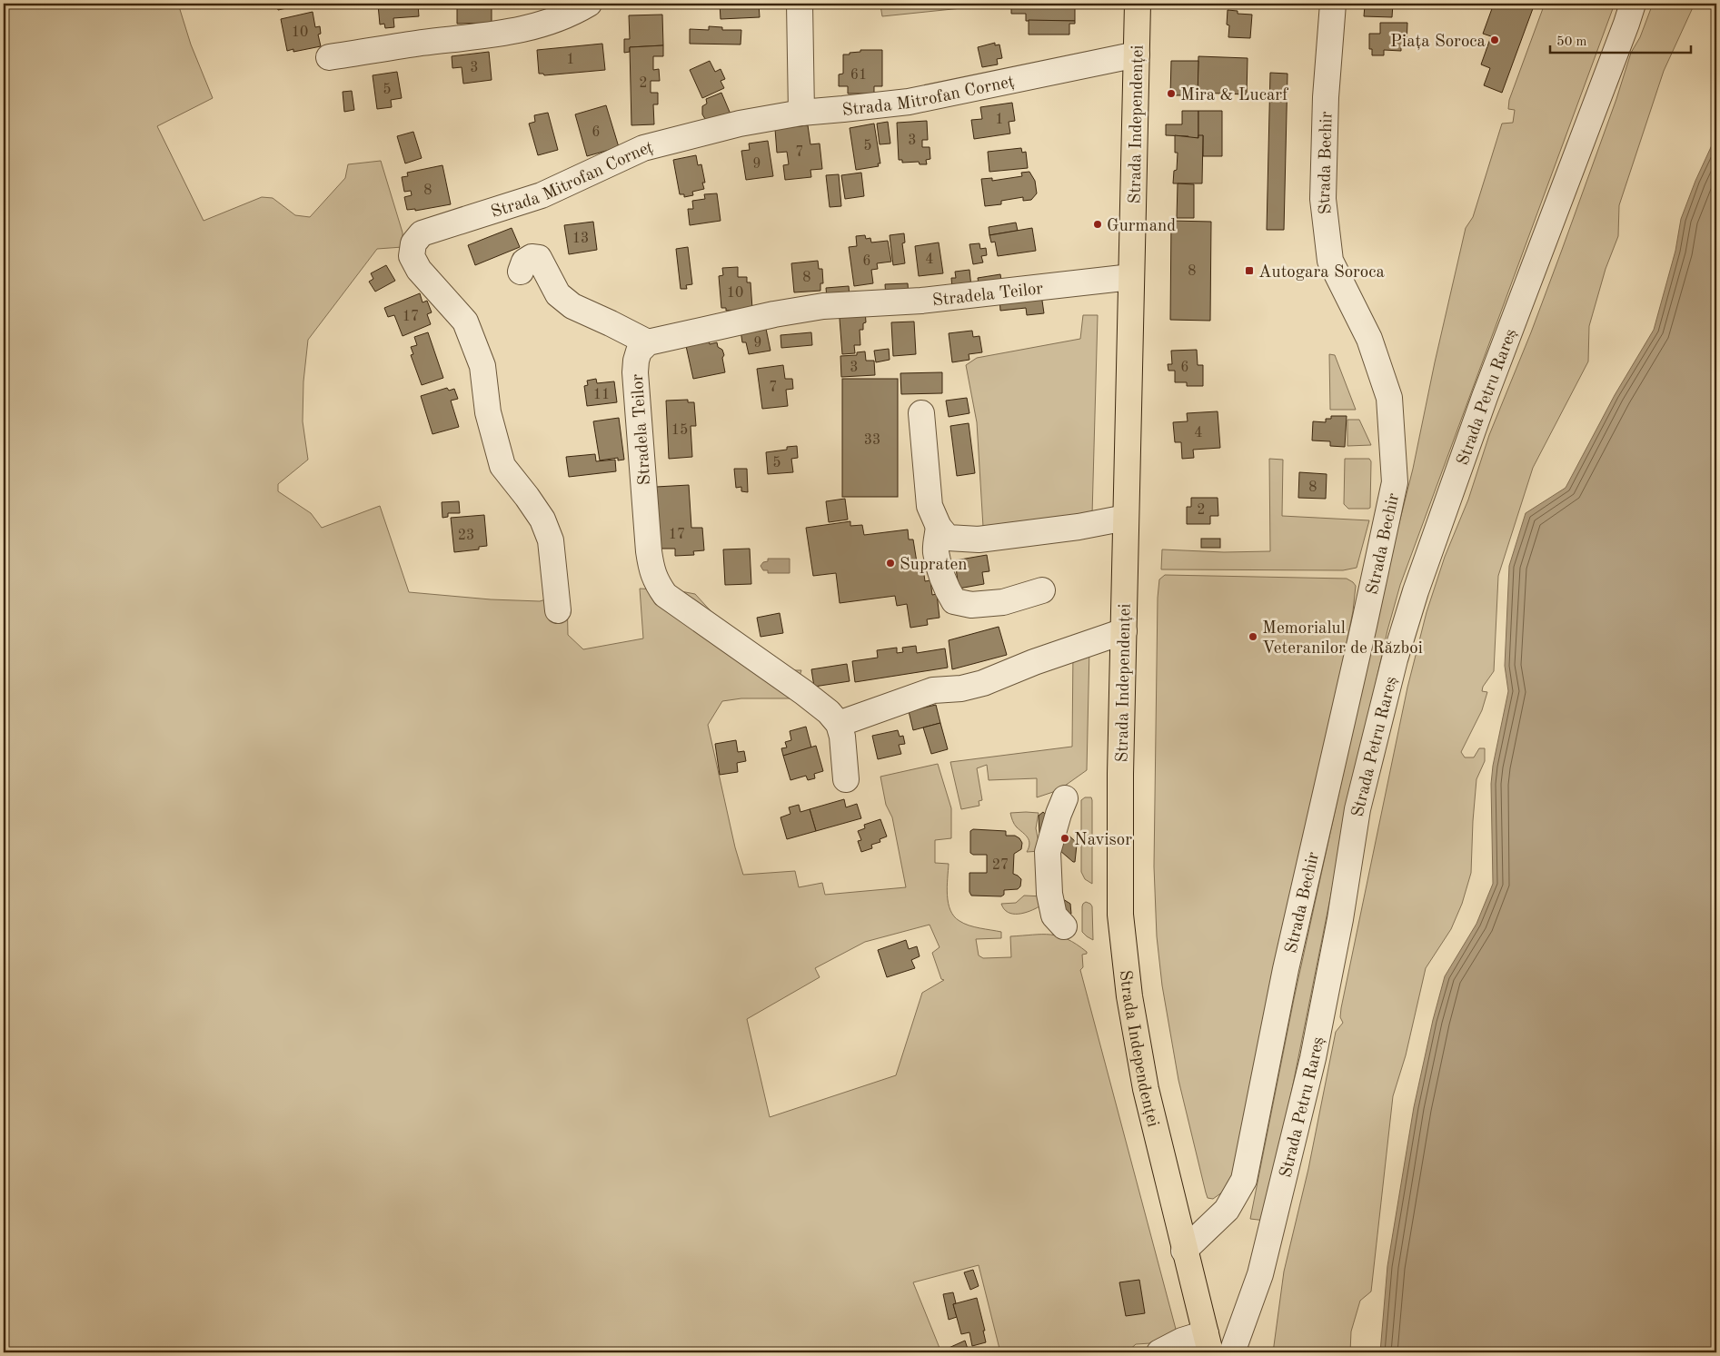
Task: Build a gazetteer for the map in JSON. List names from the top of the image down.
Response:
{
  "streets": {
    "main road": ["Strada Independenței"],
    "street": [
      "Strada Mitrofan Corneț",
      "Strada Bechir",
      "Stradela Teilor",
      "Strada Petru Rareș"
    ]
  },
  "crossings": [
    ["Strada Mitrofan Corneț", "Strada Independenței"],
    ["Strada Independenței", "Strada Bechir"],
    ["Strada Independenței", "Stradela Teilor"]
  ],
  "places": {
    "other": [
      "Piața Soroca",
      "Mira & Lucarf",
      "Gurmand",
      "Supraten",
      "Memorialul Veteranilor de Război",
      "Navisor"
    ],
    "transit": ["Autogara Soroca"]
  },
  "house_numbers": [
    "10",
    "1",
    "3",
    "61",
    "2",
    "5",
    "1",
    "6",
    "3",
    "5",
    "7",
    "9",
    "8",
    "13",
    "4",
    "6",
    "8",
    "8",
    "10",
    "17",
    "9",
    "3",
    "6",
    "7",
    "11",
    "15",
    "4",
    "33",
    "5",
    "8",
    "2",
    "17",
    "23",
    "27"
  ],
  "scale_bar": "50 m"
}
